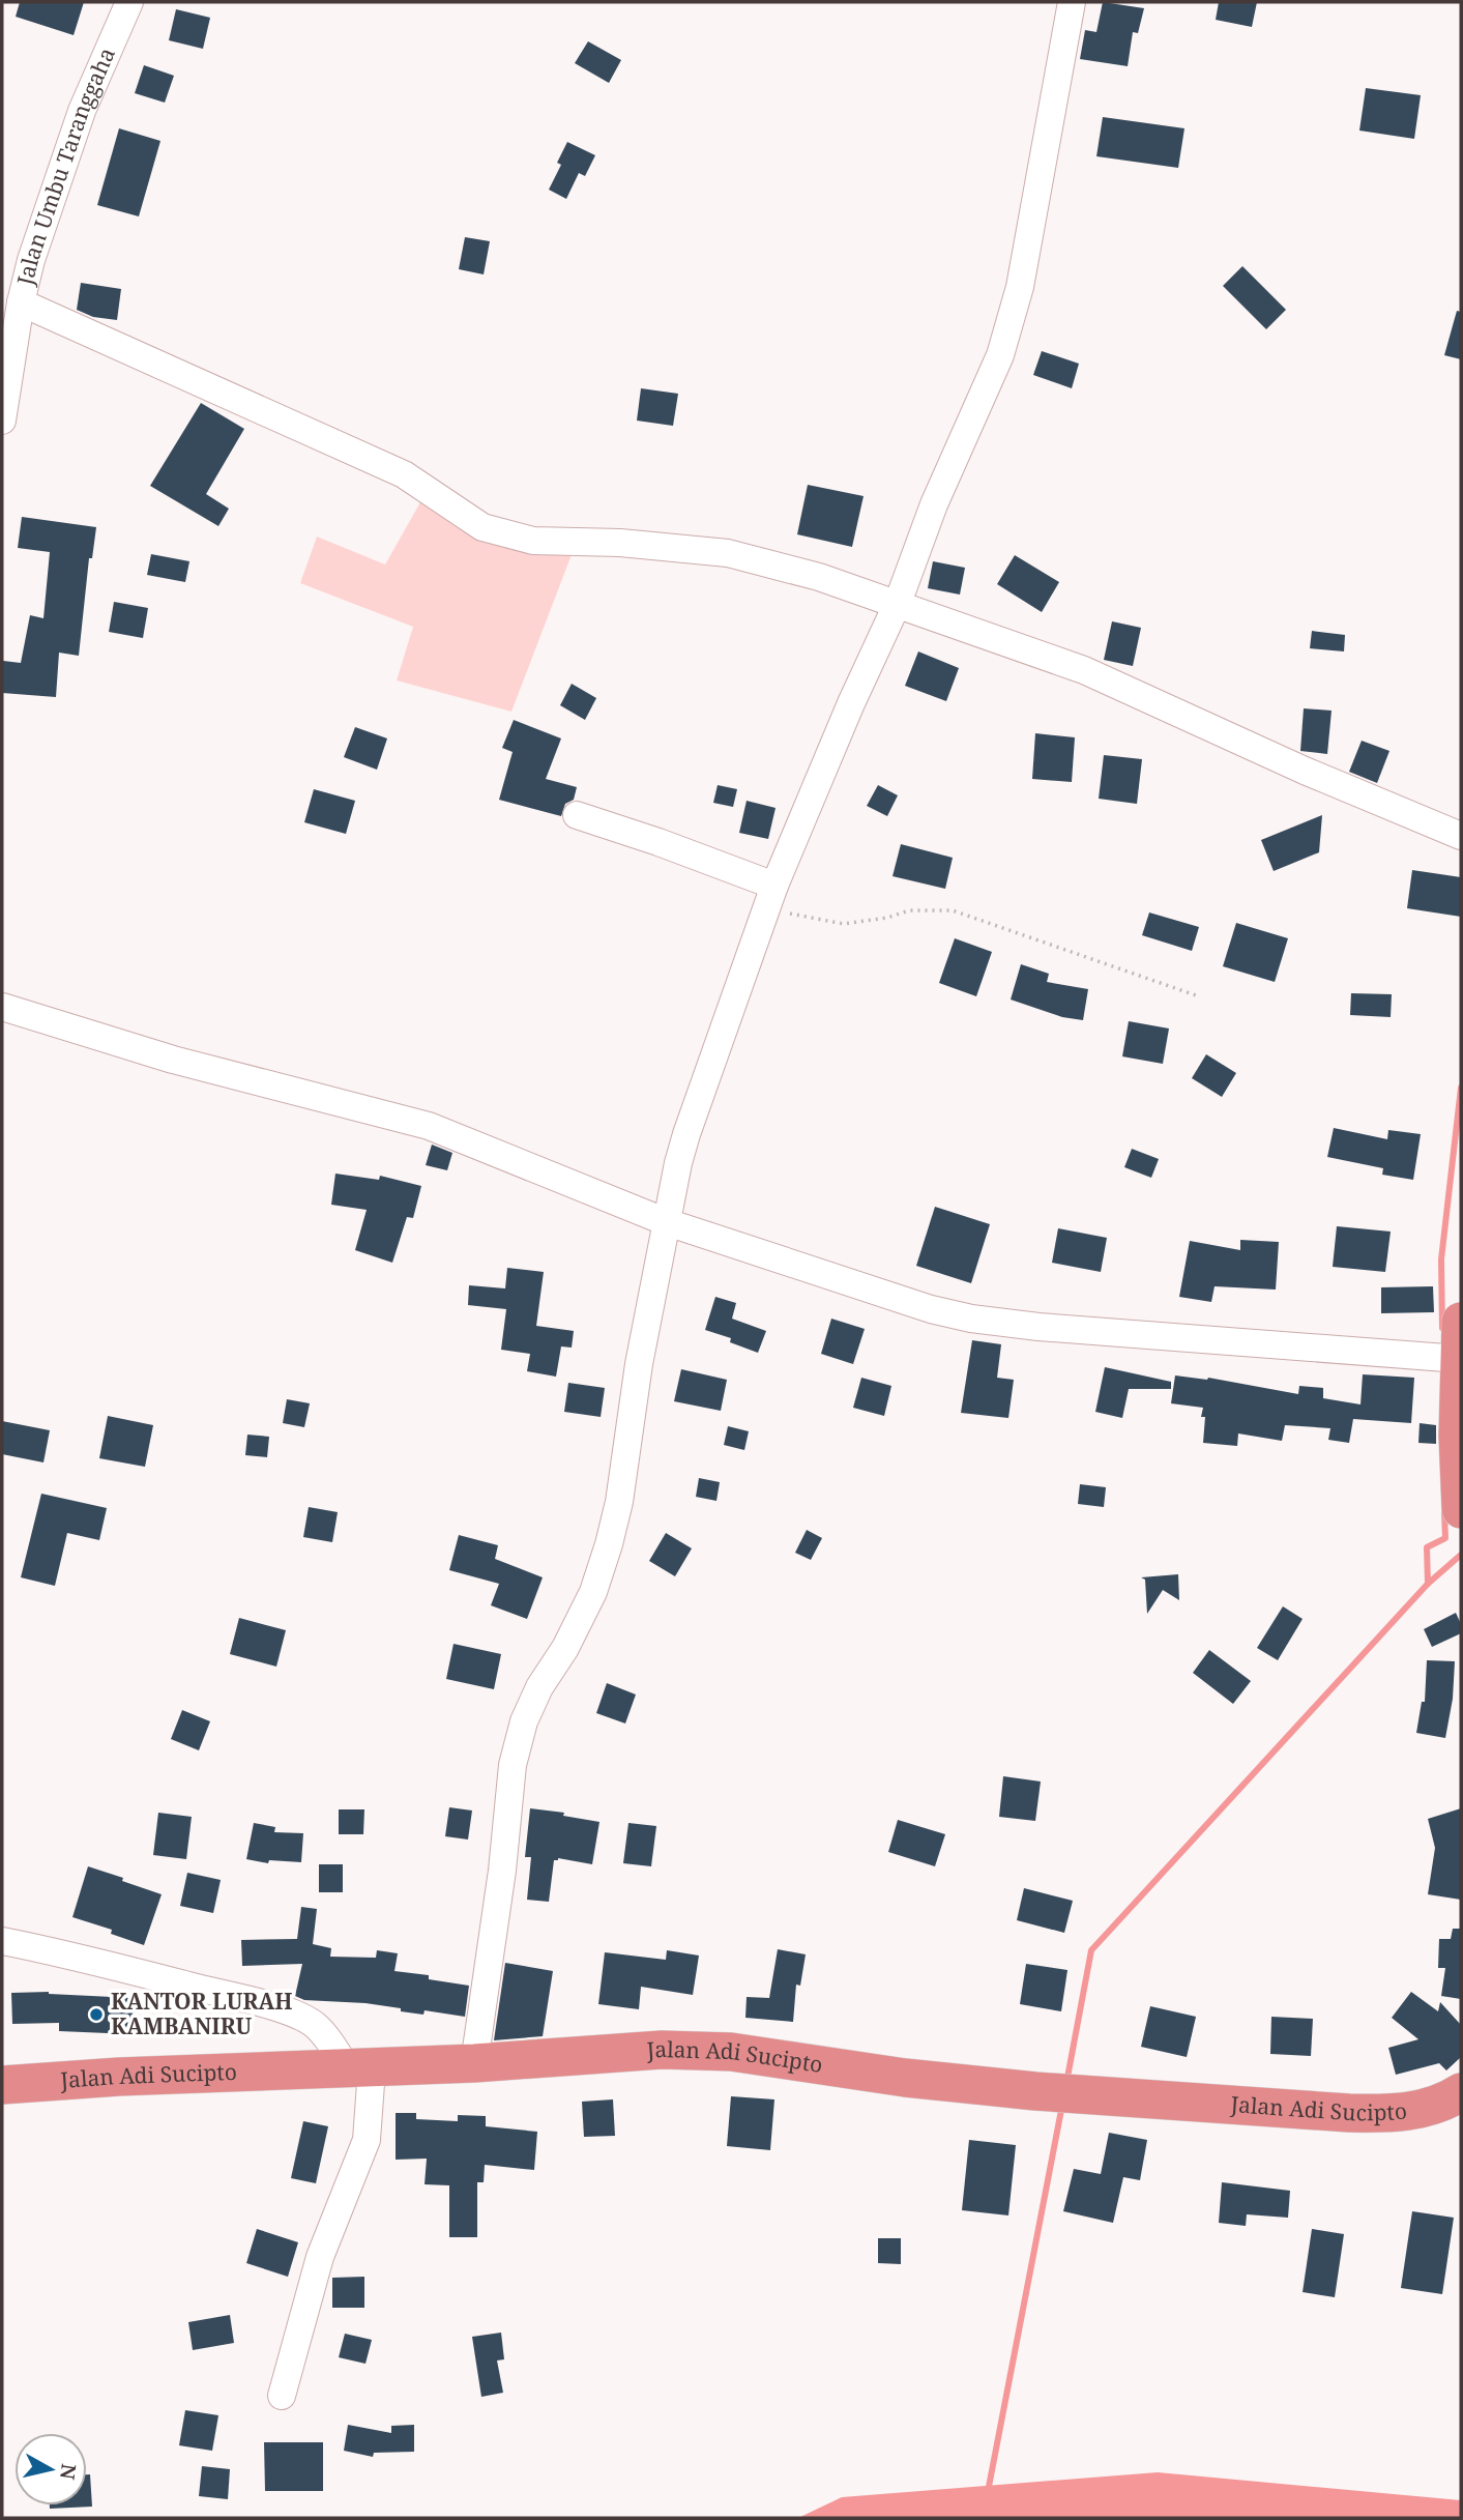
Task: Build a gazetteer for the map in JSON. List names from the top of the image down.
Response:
{
  "streets": {
    "highway": ["Jalan Adi Sucipto"],
    "street": ["Jalan Umbu Taranggaha"]
  },
  "places": ["KANTOR LURAH KAMBANIRU"],
  "north": "right"
}
